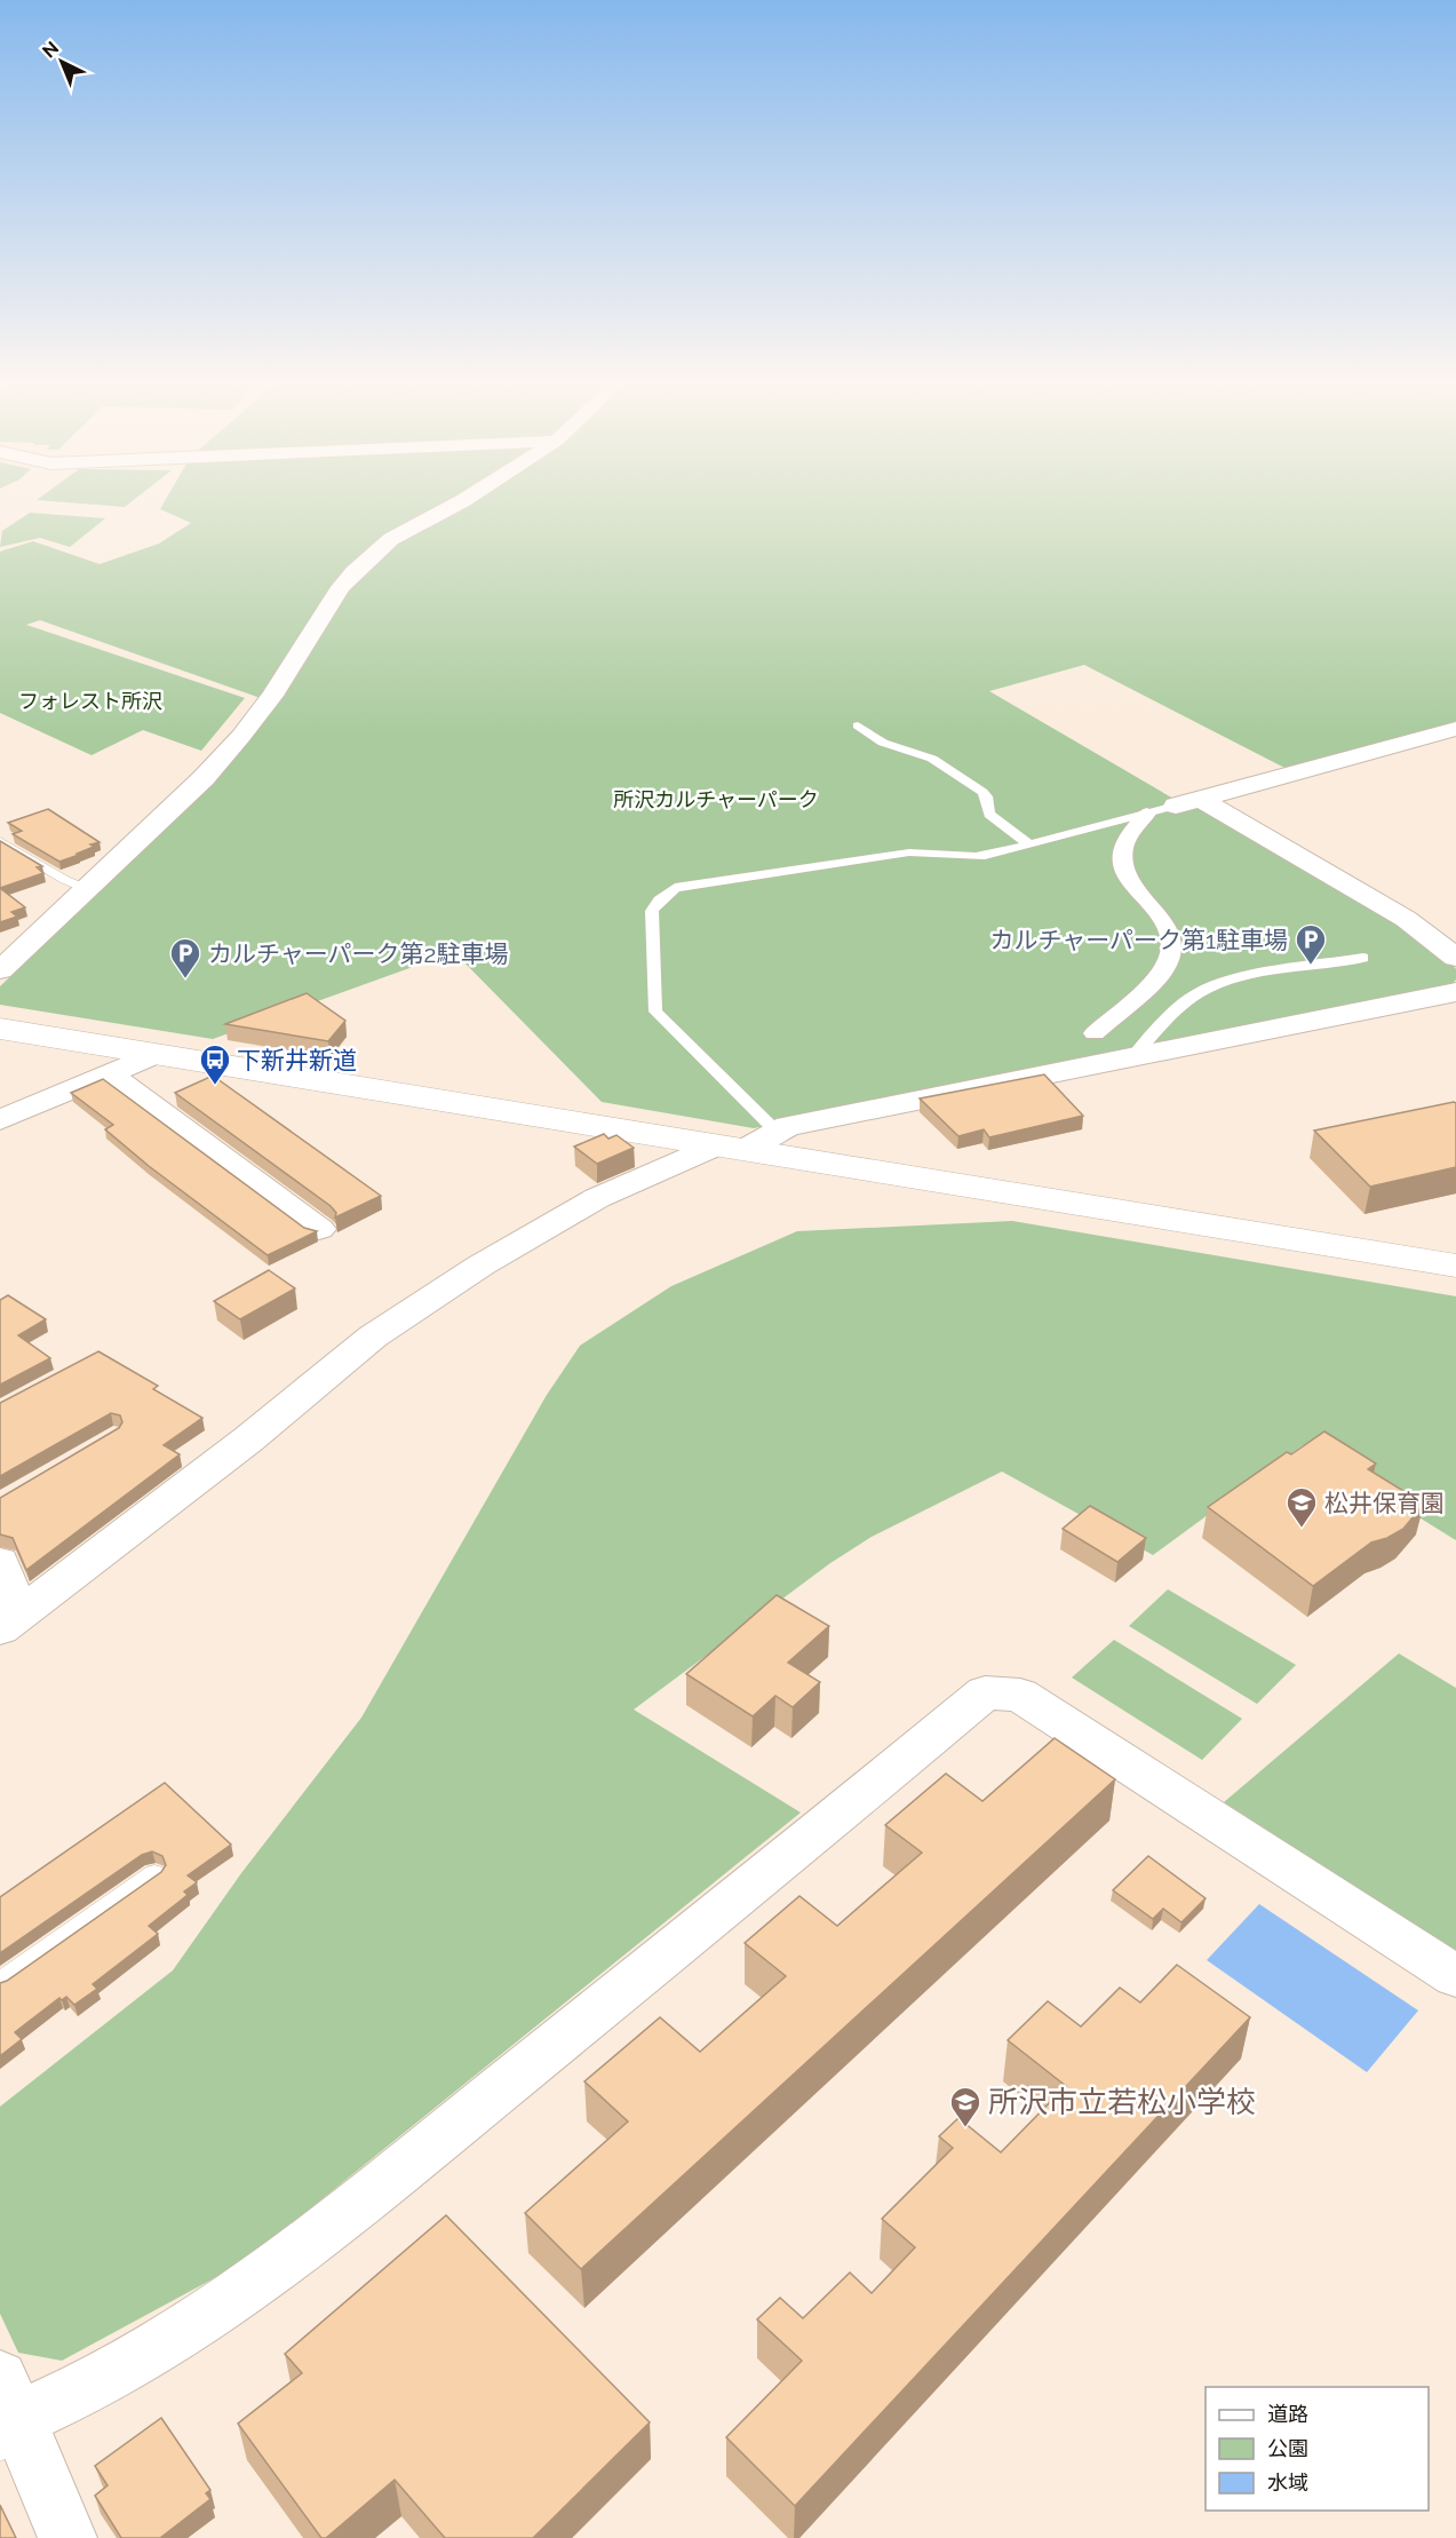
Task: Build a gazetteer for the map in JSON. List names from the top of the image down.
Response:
{
  "parks": ["フォレスト所沢", "所沢カルチャーパーク"],
  "places": {
    "parking": ["カルチャーパーク第1駐車場", "カルチャーパーク第2駐車場"],
    "bus stop": ["下新井新道"],
    "school or university": ["松井保育園", "所沢市立若松小学校"]
  },
  "legend": ["道路", "公園", "水域"],
  "north": "top left"
}
